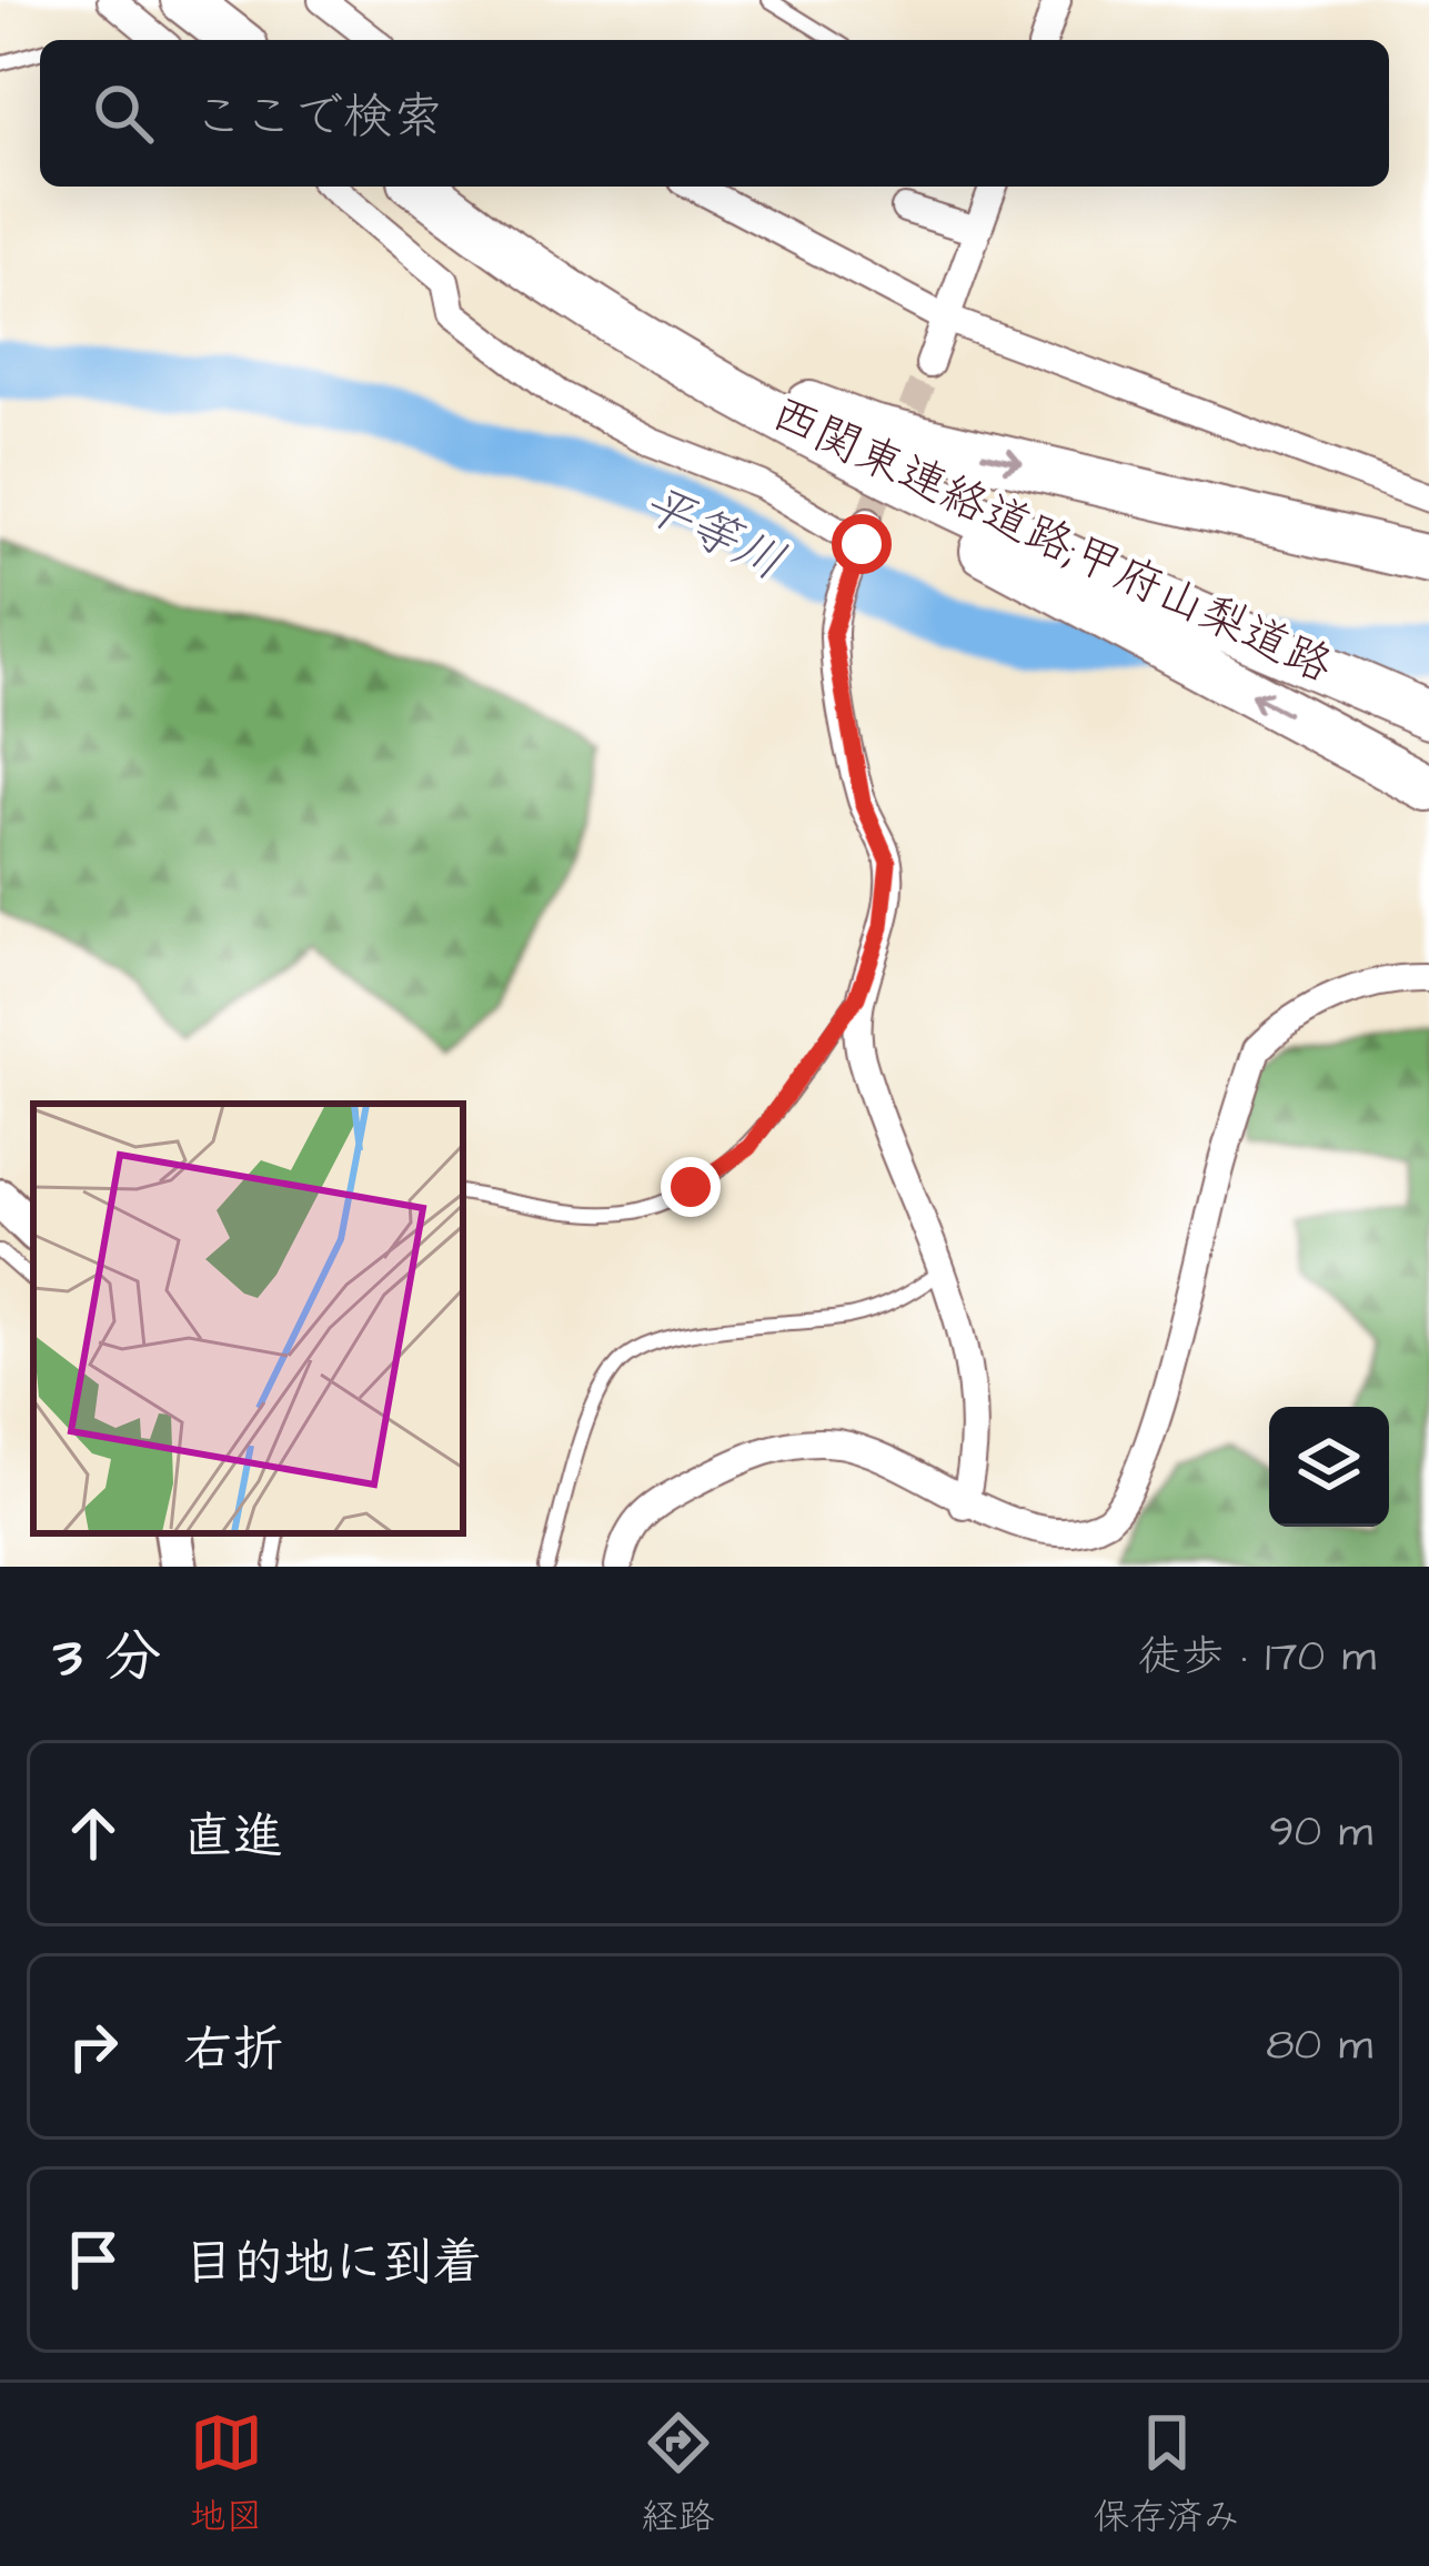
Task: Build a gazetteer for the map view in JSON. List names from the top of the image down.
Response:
{
  "streets": {
    "highway": ["西関東連絡道路;甲府山梨道路"]
  },
  "water": ["平等川"],
  "page": {
    "search": "ここで検索",
    "heading": ["3 分", "徒歩 · 170 m"],
    "list": [
      ["直進", "90 m"],
      ["右折", "80 m"],
      "目的地に到着"
    ],
    "nav": ["地図", "経路", "保存済み"]
  }
}
